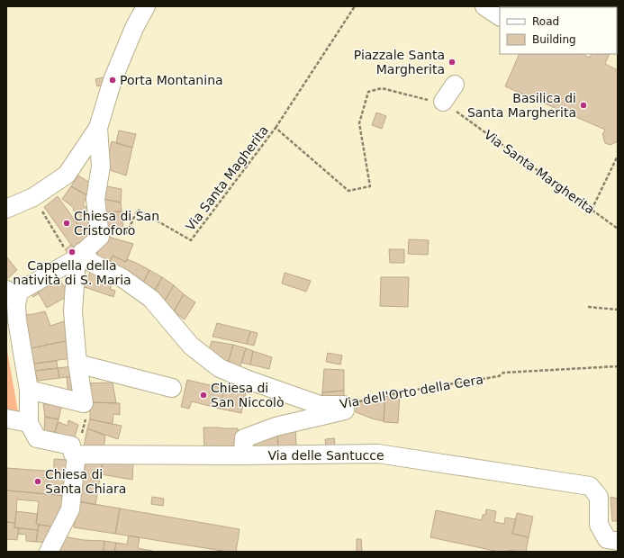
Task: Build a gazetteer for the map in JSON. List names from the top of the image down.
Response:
{
  "streets": {
    "street": ["Via dell'Orto della Cera", "Via delle Santucce"],
    "path": ["Via Santa Margherita", "Via Santa Magherita"]
  },
  "crossings": [
    ["Via Santa Margherita", "Via Santa Magherita"]
  ],
  "places": [
    "Piazzale Santa Margherita",
    "Porta Montanina",
    "Basilica di Santa Margherita",
    "Chiesa di San Cristoforo",
    "Cappella della natività di S. Maria",
    "Chiesa di San Niccolò",
    "Chiesa di Santa Chiara"
  ],
  "legend": ["Road", "Building"]
}
